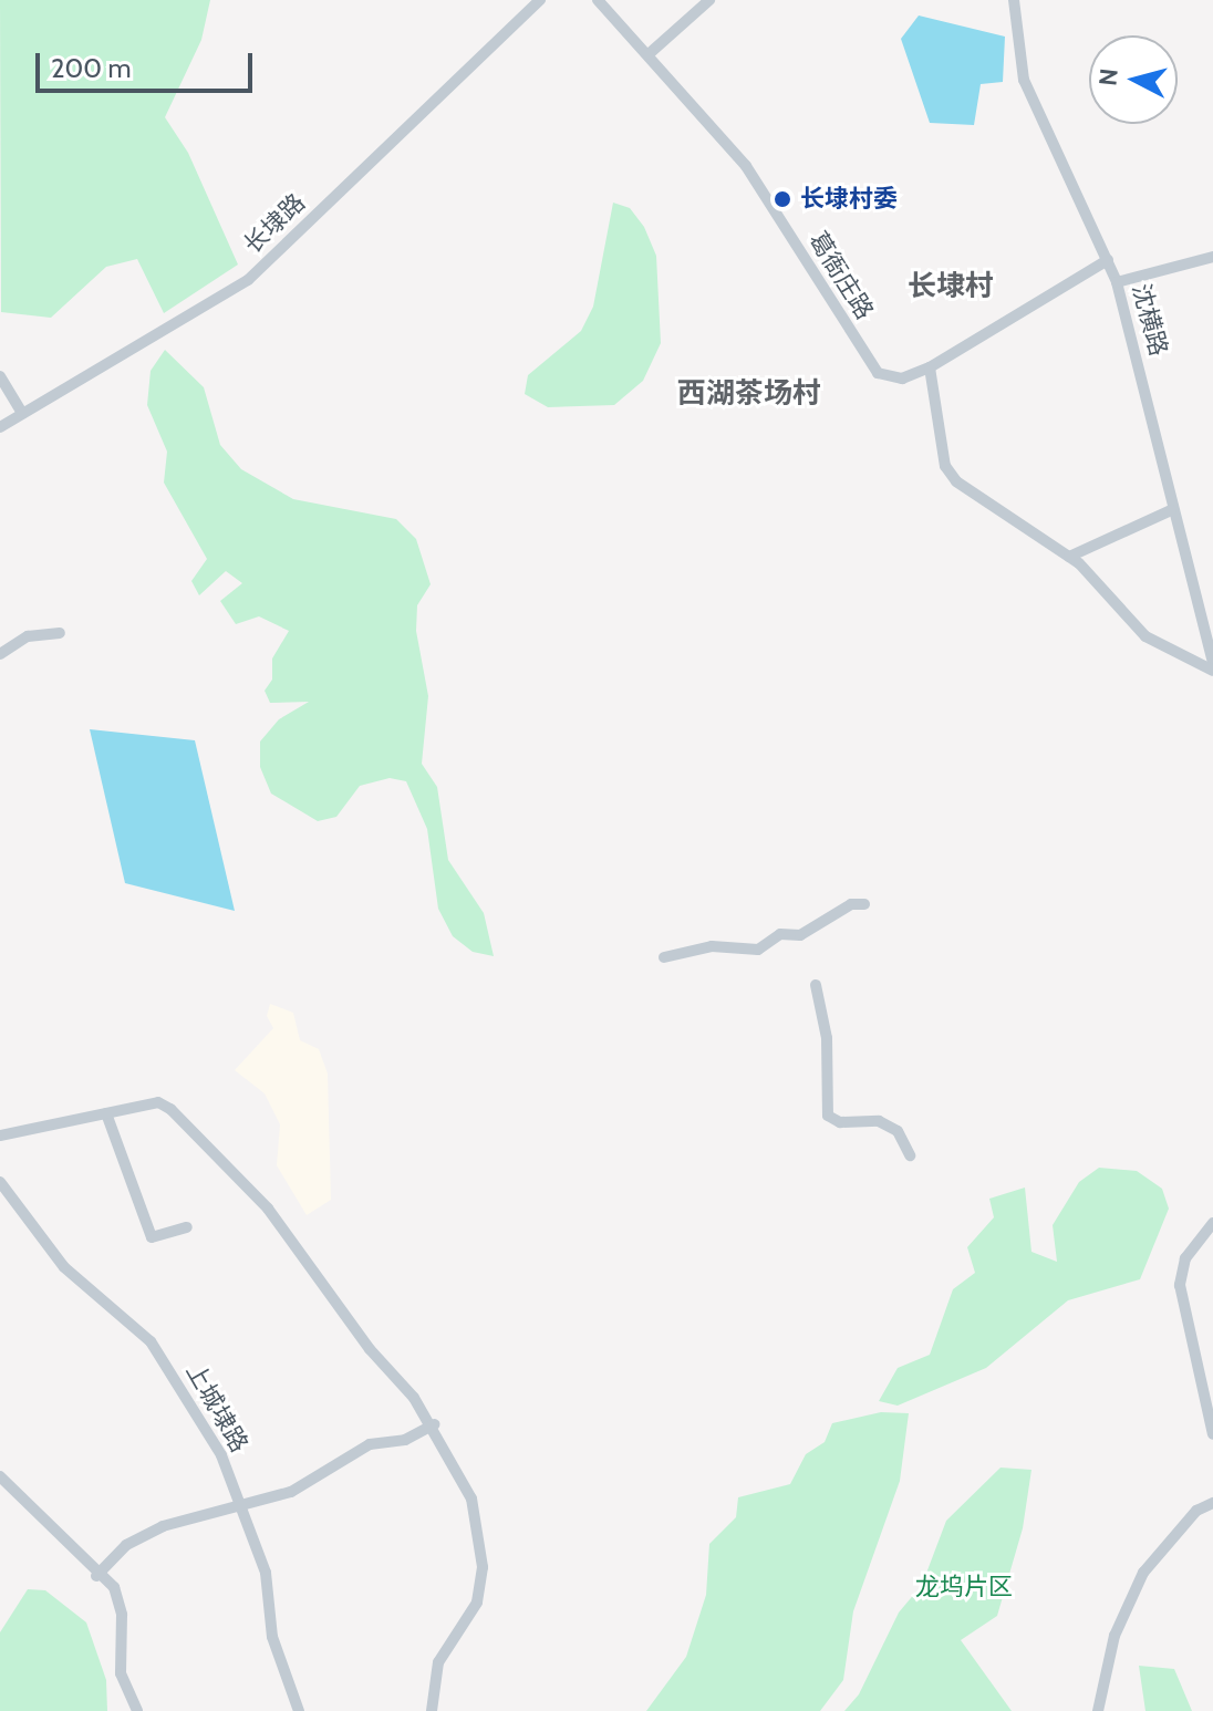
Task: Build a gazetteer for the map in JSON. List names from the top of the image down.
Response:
{
  "streets": {
    "street": [
      "长埭路",
      "葛衙庄路",
      "沈横路",
      "上城埭路"
    ]
  },
  "crossings": [
    ["葛衙庄路", "沈横路"]
  ],
  "districts": ["长埭村", "西湖茶场村"],
  "parks": ["龙坞片区"],
  "places": ["长埭村委"],
  "scale_bar": "200 m",
  "north": "left"
}
